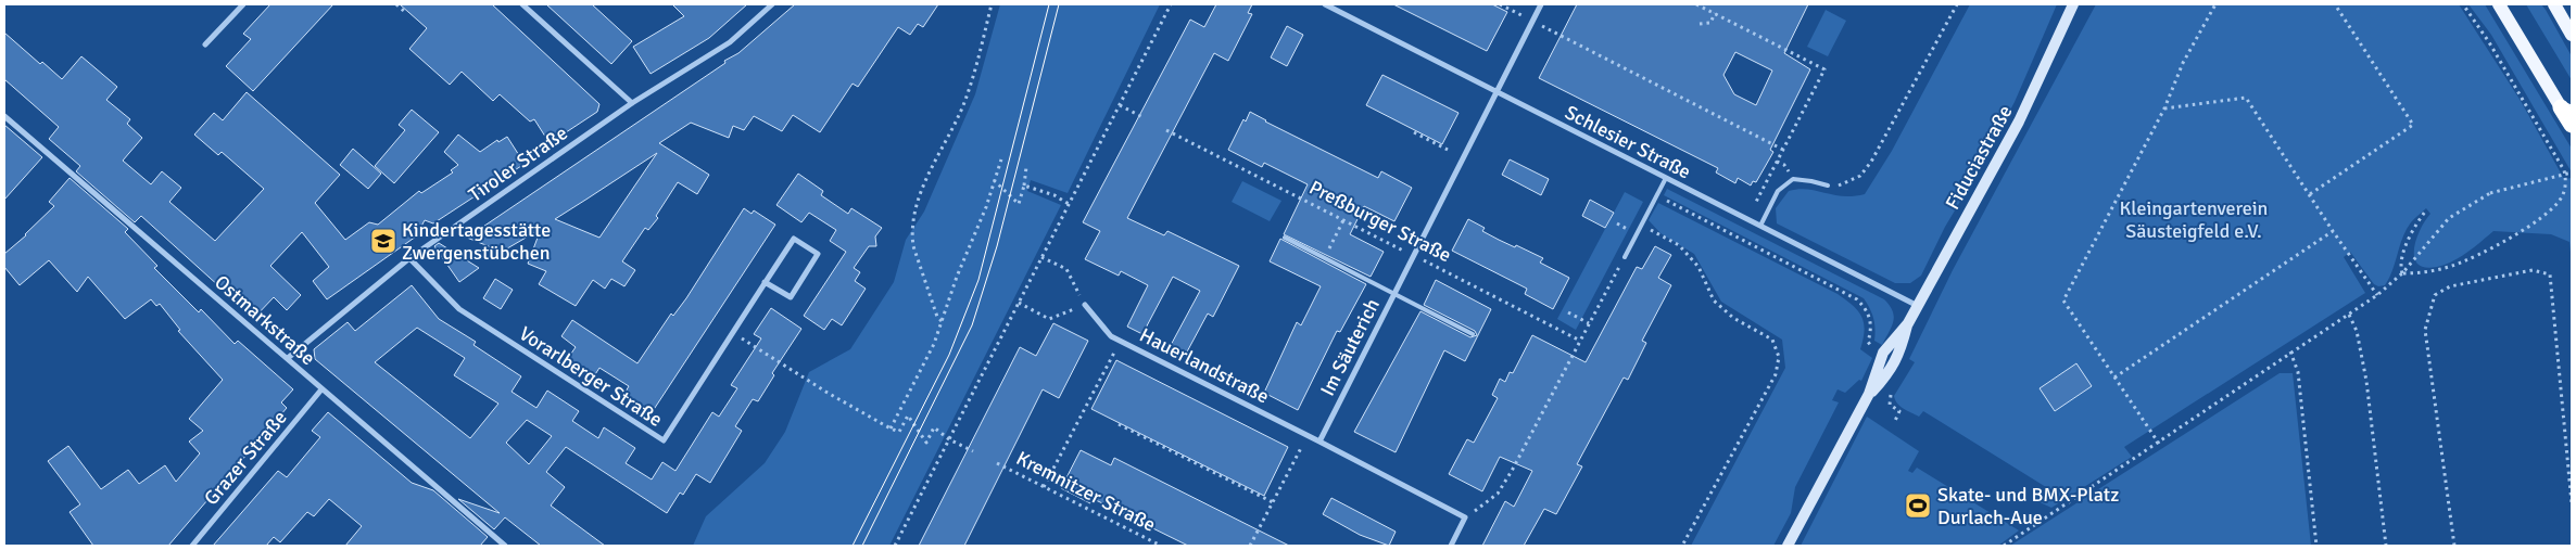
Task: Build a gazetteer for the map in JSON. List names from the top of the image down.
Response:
{
  "streets": {
    "main road": ["Fiduciastraße"],
    "street": [
      "Schlesier Straße",
      "Tiroler Straße",
      "Ostmarkstraße",
      "Im Säuterich",
      "Hauerlandstraße",
      "Vorarlberger Straße",
      "Grazer Straße"
    ],
    "path": ["Preßburger Straße", "Kremnitzer Straße"]
  },
  "crossings": [
    ["Schlesier Straße", "Fiduciastraße"],
    ["Schlesier Straße", "Im Säuterich"],
    ["Tiroler Straße", "Ostmarkstraße"],
    ["Tiroler Straße", "Vorarlberger Straße"],
    ["Preßburger Straße", "Im Säuterich"],
    ["Ostmarkstraße", "Grazer Straße"],
    ["Im Säuterich", "Hauerlandstraße"]
  ],
  "parks": ["Kleingartenverein Säusteigfeld e.V."],
  "places": {
    "school or university": ["Kindertagesstätte Zwergenstübchen"],
    "sports": ["Skate- und BMX-Platz Durlach-Aue"]
  }
}
